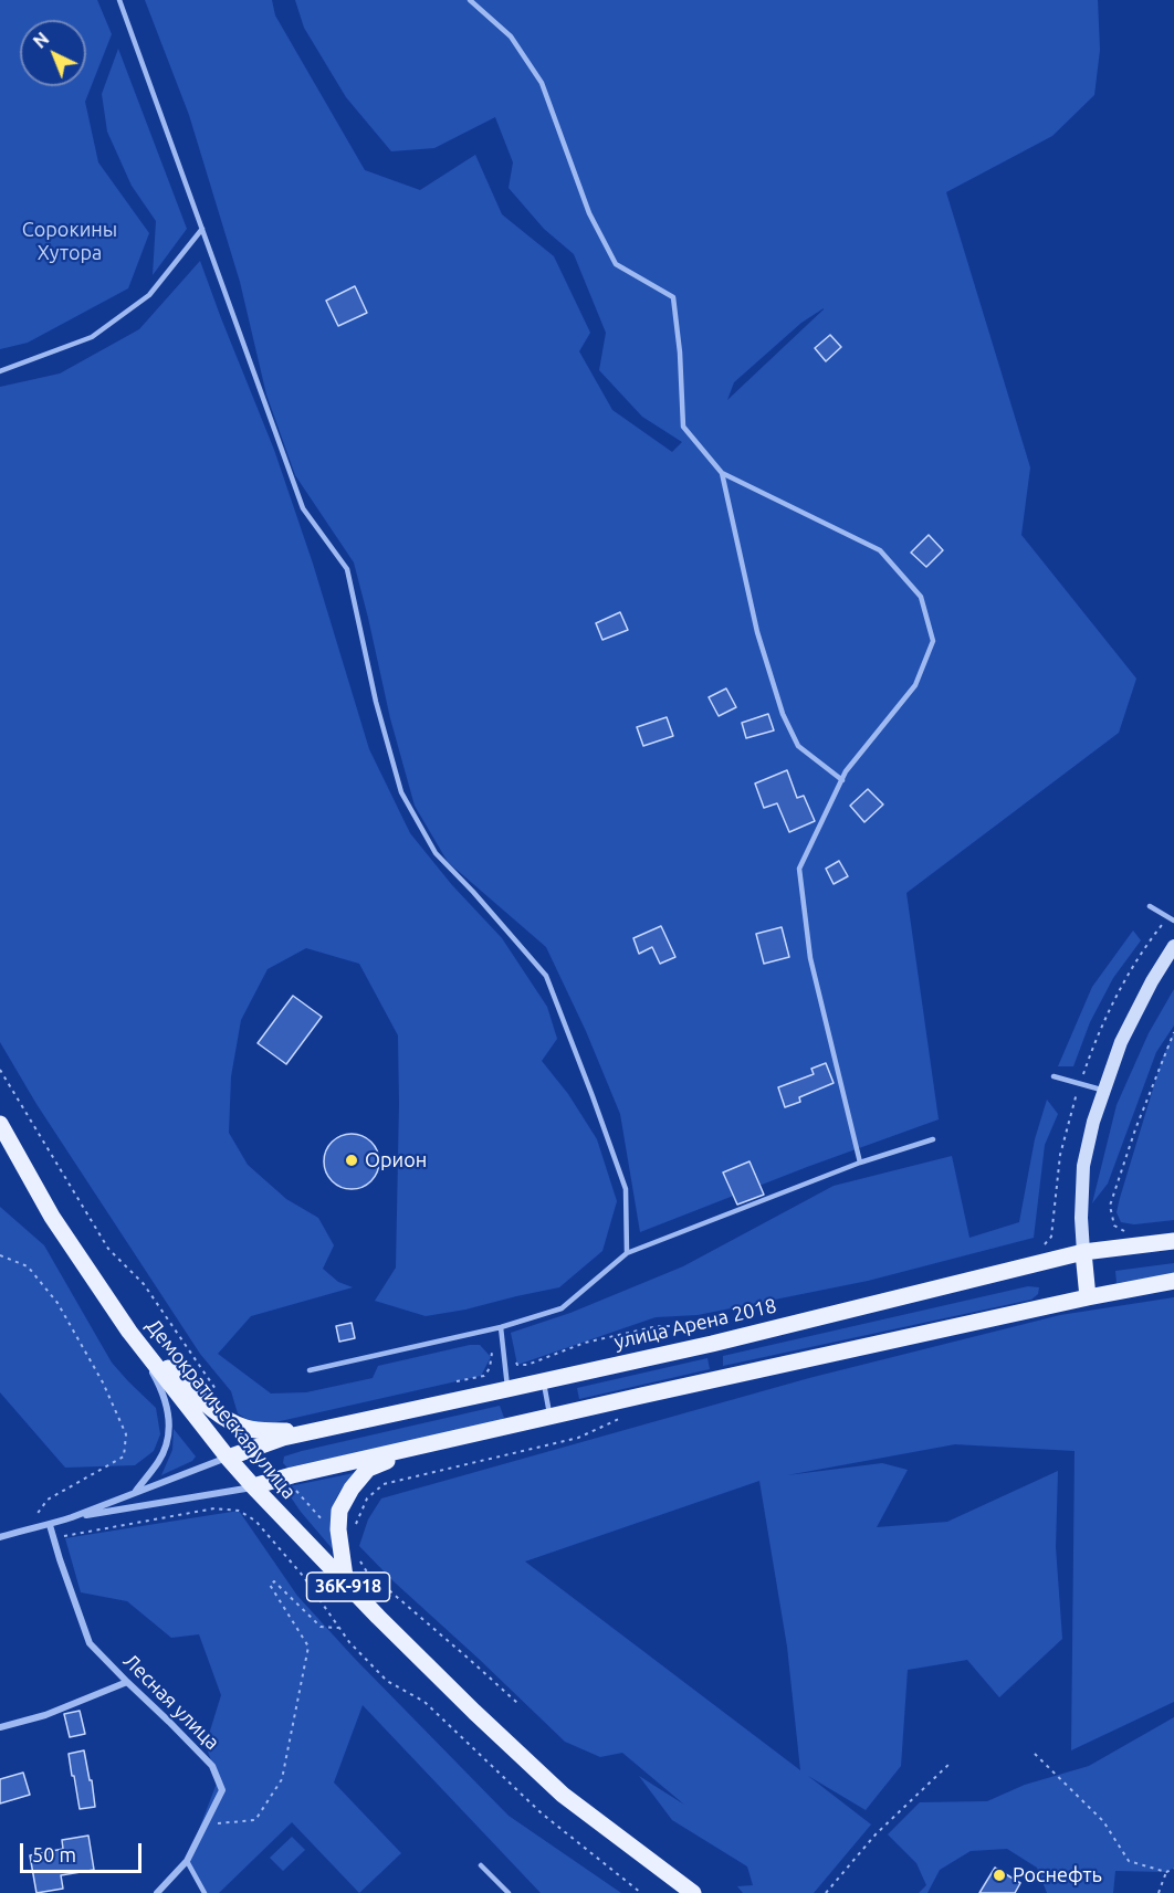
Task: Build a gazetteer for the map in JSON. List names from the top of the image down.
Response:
{
  "streets": {
    "main road": ["улица Арена 2018", "Демократическая улица", "36К-918"],
    "street": ["Лесная улица"]
  },
  "crossings": [
    ["улица Арена 2018", "Демократическая улица"]
  ],
  "parks": ["Сорокины Хутора"],
  "places": ["Орион", "Роснефть"],
  "scale_bar": "50 m",
  "north": "top left"
}
